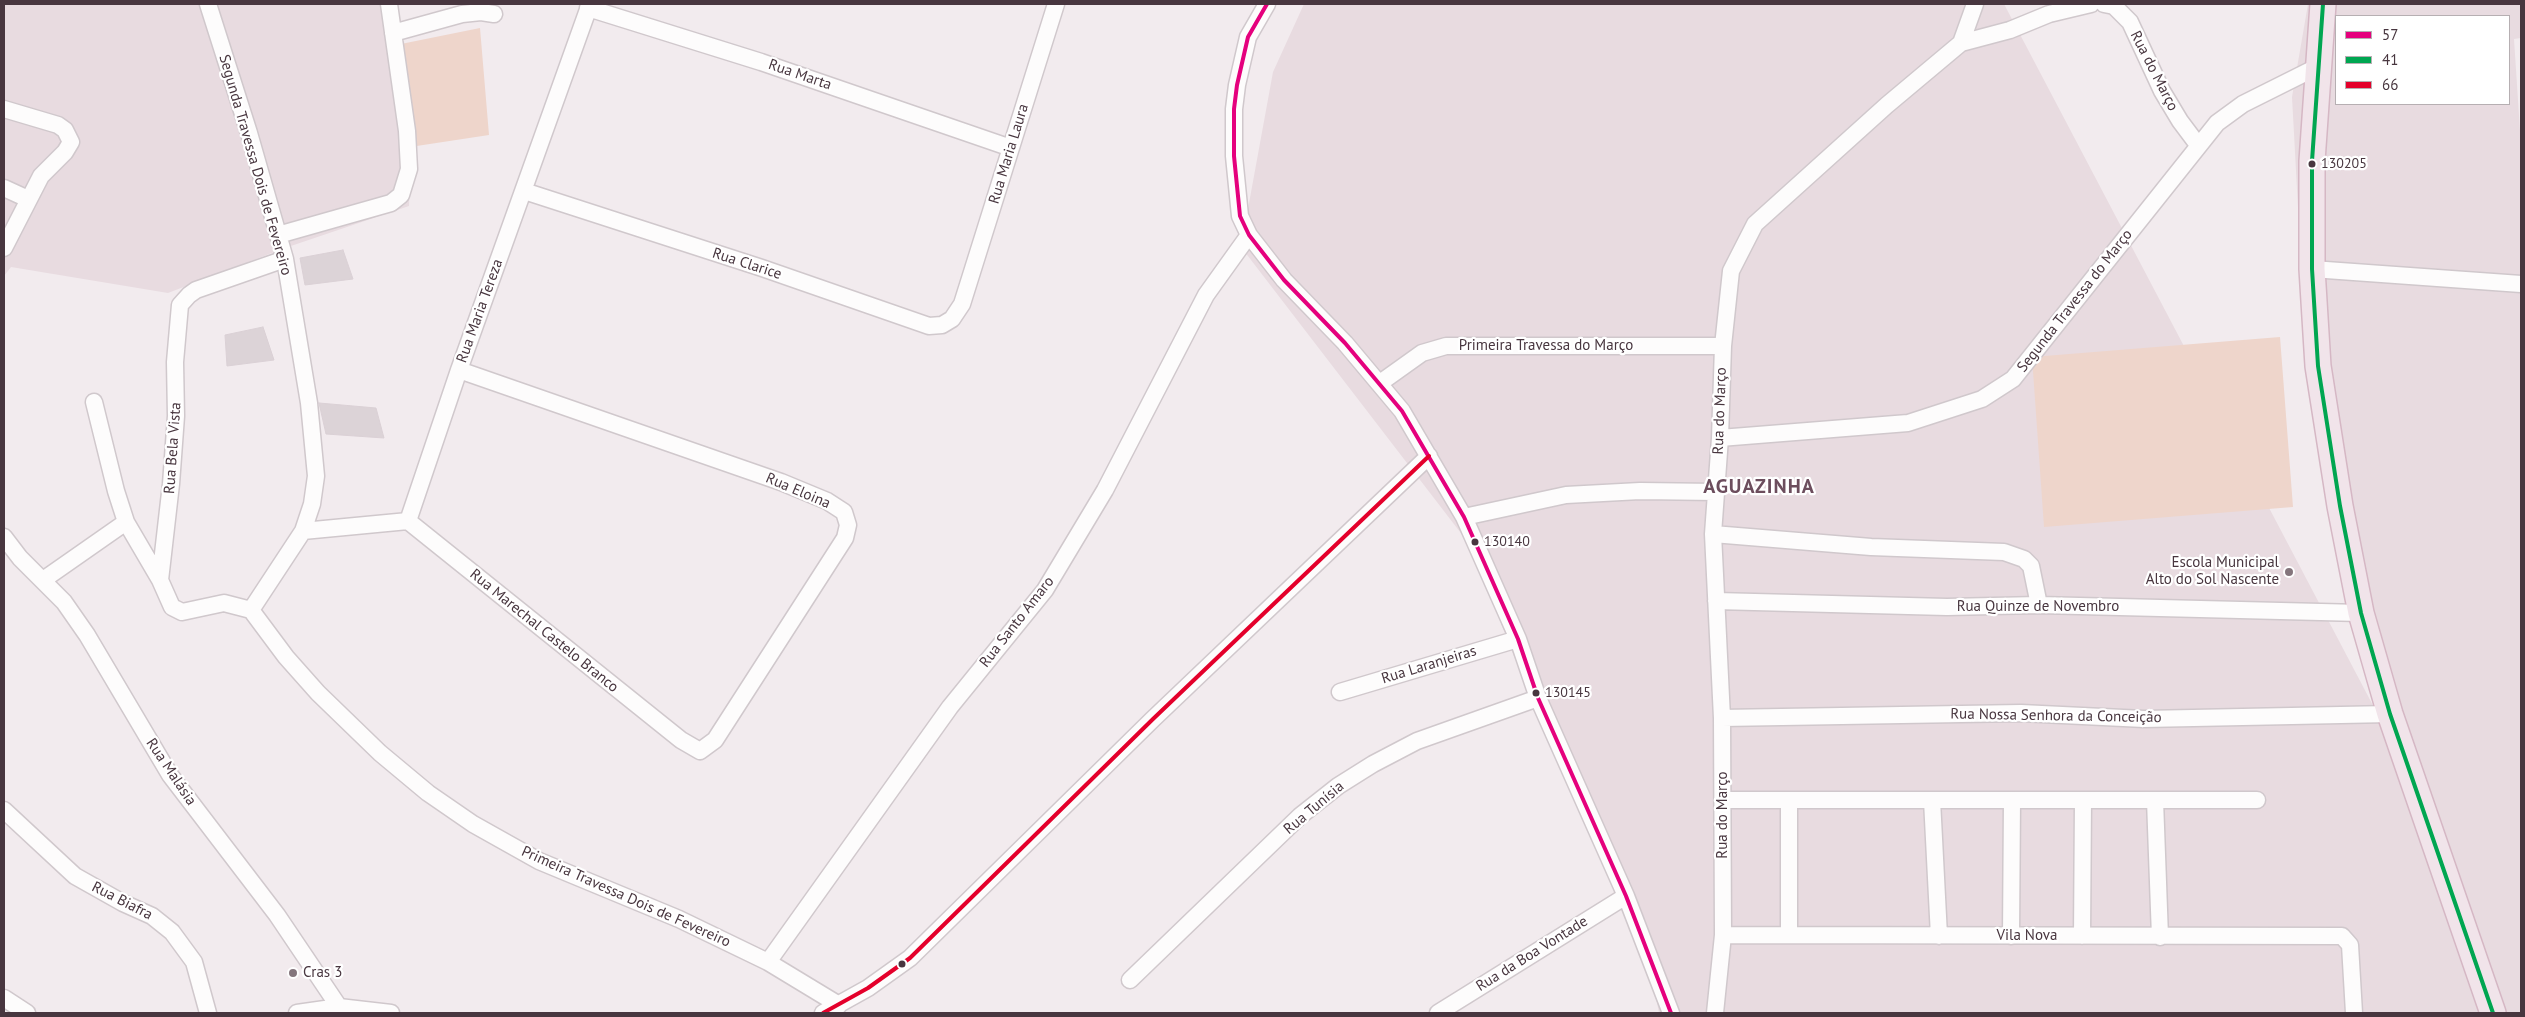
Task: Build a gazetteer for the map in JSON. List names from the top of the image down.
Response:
{
  "streets": {
    "street": [
      "Rua do Março",
      "Rua Marta",
      "Rua Maria Laura",
      "Segunda Travessa Dois de Fevereiro",
      "Rua Clarice",
      "Segunda Travessa do Março",
      "Rua Maria Tereza",
      "Primeira Travessa do Março",
      "Rua Bela Vista",
      "Rua Eloina",
      "Rua Quinze de Novembro",
      "Rua Santo Amaro",
      "Rua Marechal Castelo Branco",
      "Rua Laranjeiras",
      "Rua Nossa Senhora da Conceição",
      "Rua Malásia",
      "Rua Tunísia",
      "Primeira Travessa Dois de Fevereiro",
      "Rua Biafra",
      "Vila Nova",
      "Rua da Boa Vontade"
    ]
  },
  "crossings": [
    ["Rua do Março", "Segunda Travessa do Março"],
    ["Rua do Março", "Primeira Travessa do Março"],
    ["Rua do Março", "Rua Quinze de Novembro"],
    ["Rua do Março", "Rua Nossa Senhora da Conceição"],
    ["Rua do Março", "Vila Nova"],
    ["Rua Marta", "Rua Maria Laura"],
    ["Rua Marta", "Rua Maria Tereza"],
    ["Rua Maria Laura", "Rua Clarice"],
    ["Segunda Travessa Dois de Fevereiro", "Rua Bela Vista"],
    ["Segunda Travessa Dois de Fevereiro", "Primeira Travessa Dois de Fevereiro"],
    ["Rua Clarice", "Rua Maria Tereza"],
    ["Rua Maria Tereza", "Rua Eloina"],
    ["Rua Maria Tereza", "Rua Marechal Castelo Branco"],
    ["Rua Eloina", "Rua Marechal Castelo Branco"],
    ["Rua Santo Amaro", "Primeira Travessa Dois de Fevereiro"]
  ],
  "districts": ["AGUAZINHA"],
  "places": [
    "130205",
    "130140",
    "Escola Municipal Alto do Sol Nascente",
    "130145",
    "Cras 3"
  ],
  "lines": ["transit line 57", "transit line 41", "transit line 66"],
  "legend": ["57", "41", "66"]
}
